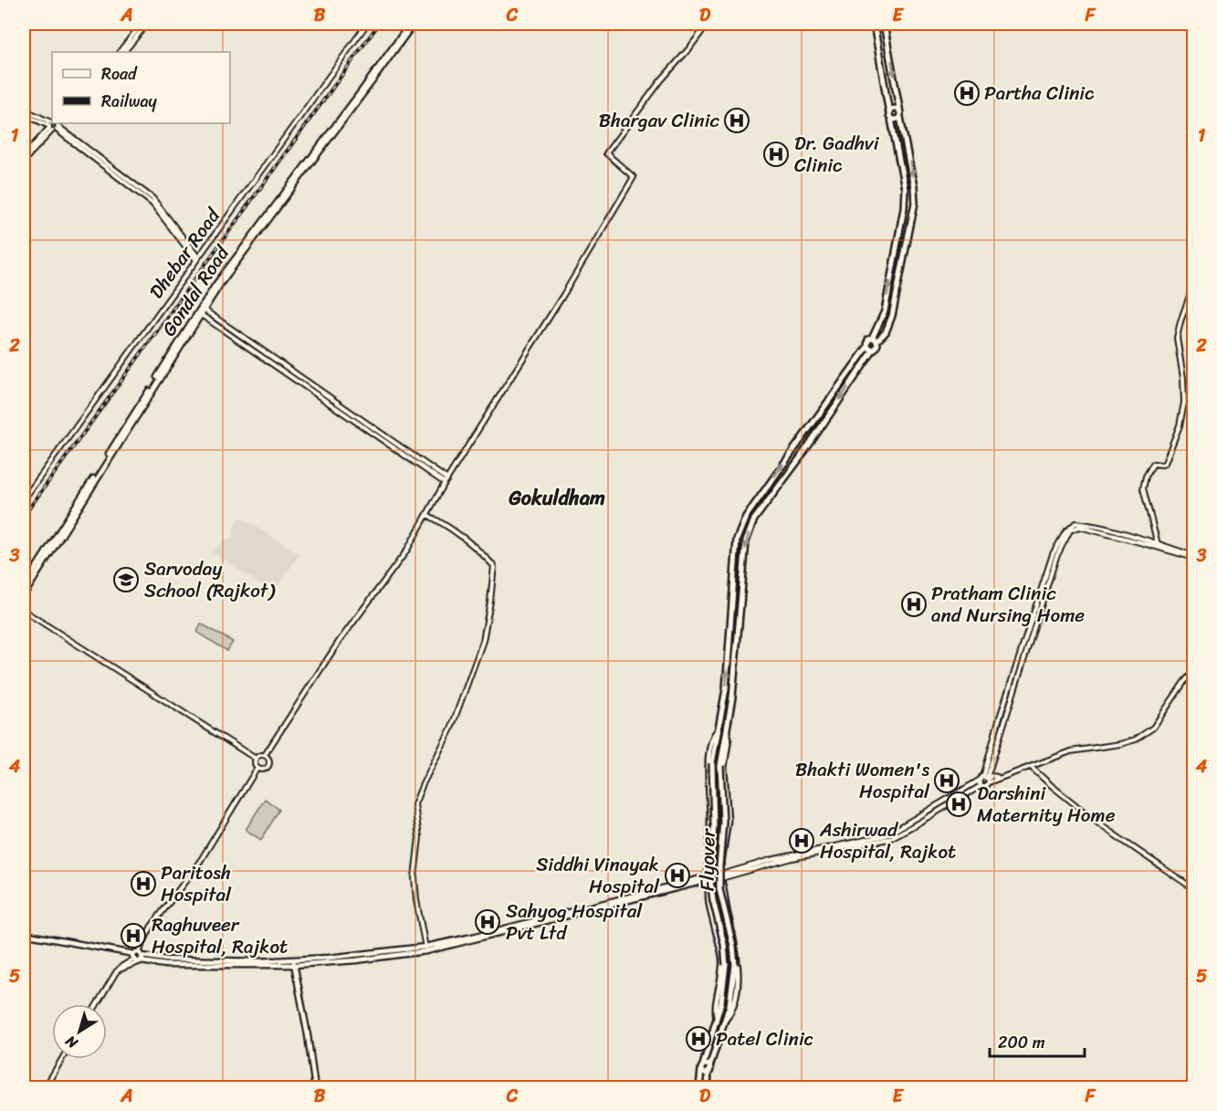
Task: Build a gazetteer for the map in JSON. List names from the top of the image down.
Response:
{
  "streets": {
    "highway": ["Flyover"],
    "main road": ["Gondal Road"],
    "street": ["Dhebar Road"]
  },
  "districts": ["Gokuldham"],
  "places": {
    "hospital": [
      "Partha Clinic",
      "Bhargav Clinic",
      "Dr. Gadhvi Clinic",
      "Pratham Clinic and Nursing Home",
      "Bhakti Women's Hospital",
      "Darshini Maternity Home",
      "Ashirwad Hospital, Rajkot",
      "Siddhi Vinayak Hospital",
      "Paritosh Hospital",
      "Sahyog Hospital Pvt Ltd",
      "Raghuveer Hospital, Rajkot",
      "Patel Clinic"
    ],
    "school or university": ["Sarvoday School (Rajkot)"]
  },
  "legend": ["Road", "Railway"],
  "scale_bar": "200 m",
  "north": "bottom left",
  "grid": {
    "columns": [
      "A",
      "B",
      "C",
      "D",
      "E",
      "F"
    ],
    "rows": [
      "1",
      "2",
      "3",
      "4",
      "5"
    ]
  }
}
